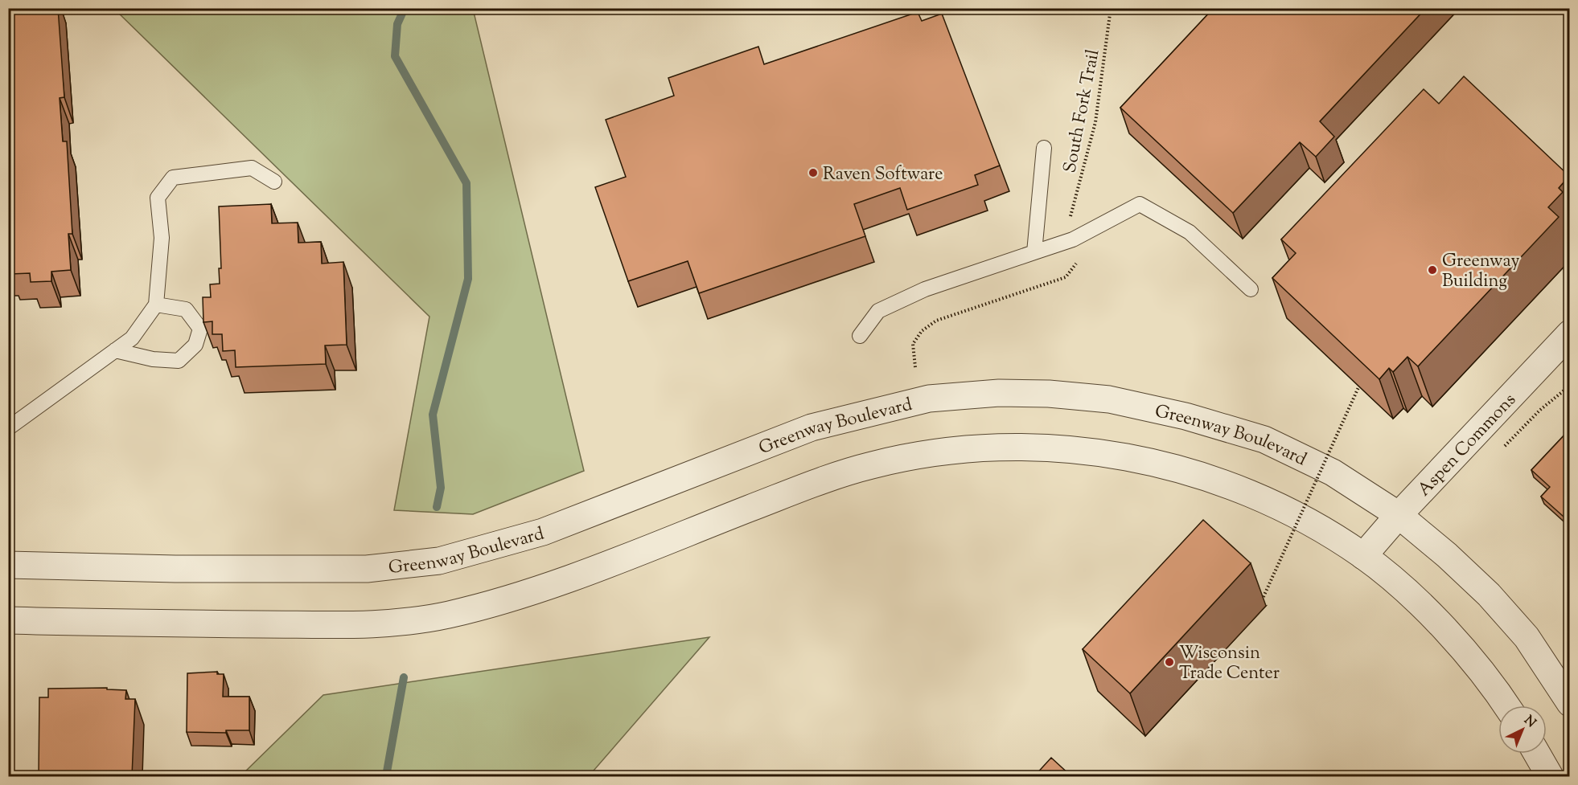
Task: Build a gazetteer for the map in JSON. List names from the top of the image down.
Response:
{
  "streets": {
    "street": ["Greenway Boulevard", "Aspen Commons"],
    "path": ["South Fork Trail"]
  },
  "crossings": [
    ["Greenway Boulevard", "Aspen Commons"]
  ],
  "places": ["Raven Software", "Greenway Building", "Wisconsin Trade Center"],
  "north": "top right"
}
